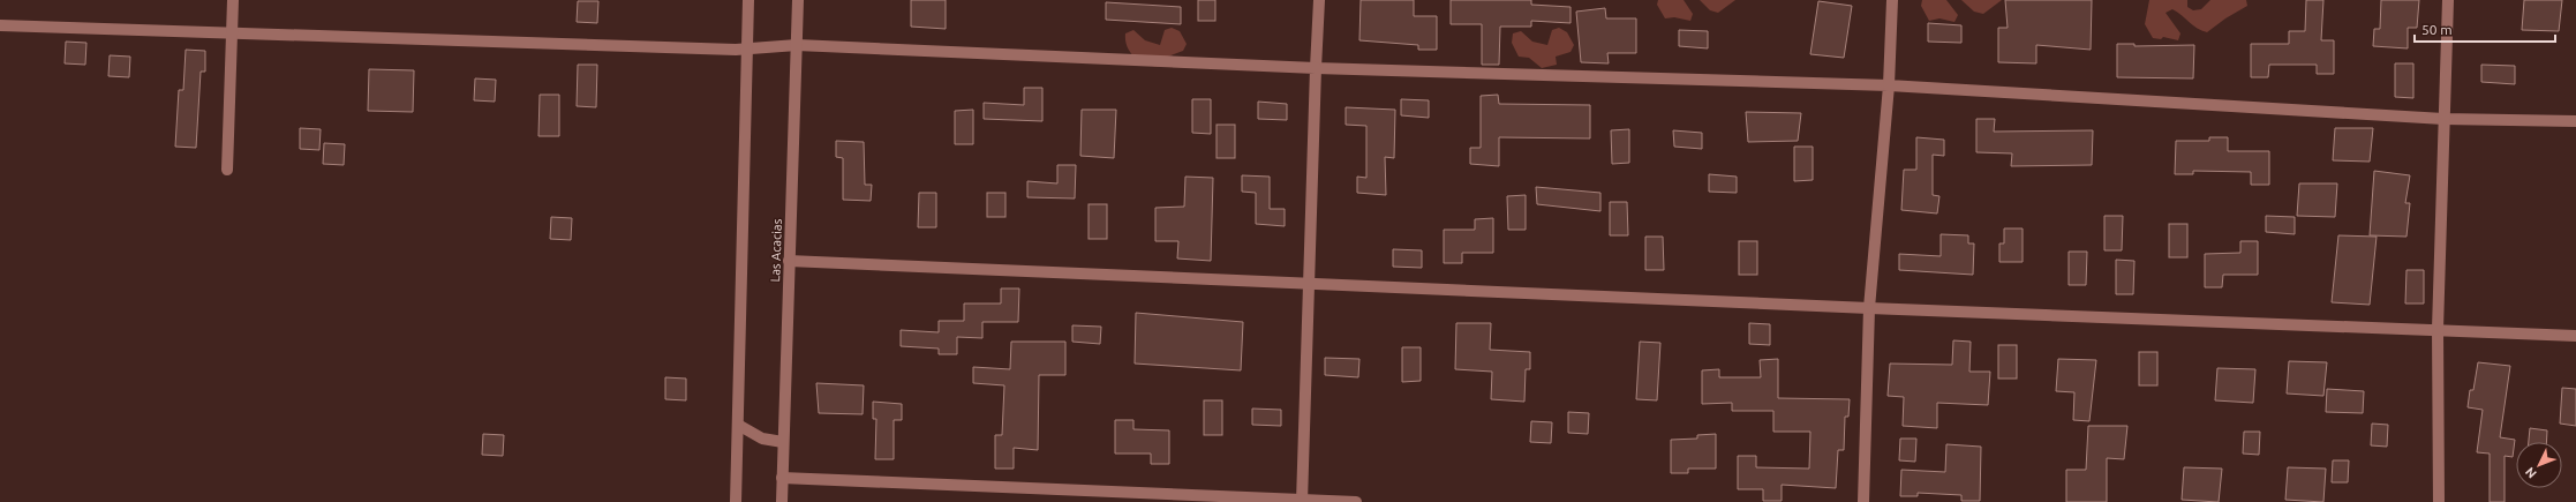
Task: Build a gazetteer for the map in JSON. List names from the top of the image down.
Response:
{
  "streets": {
    "street": ["Las Acacias"]
  },
  "scale_bar": "50 m",
  "north": "bottom left"
}
